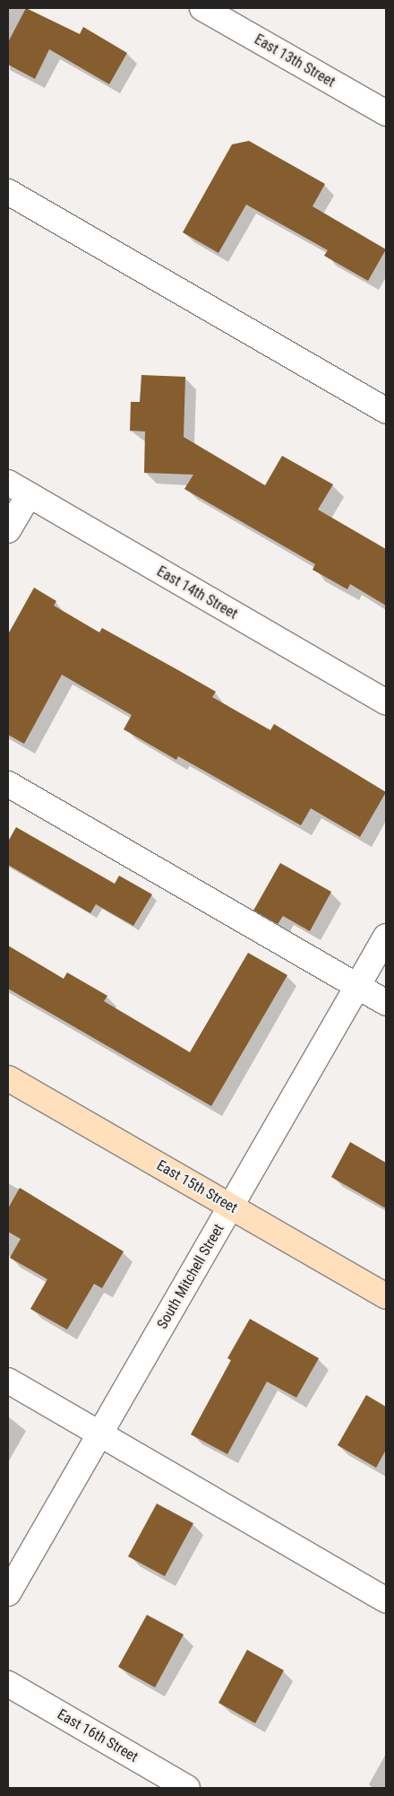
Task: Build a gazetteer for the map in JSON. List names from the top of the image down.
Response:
{
  "streets": {
    "main road": ["East 15th Street"],
    "street": [
      "East 13th Street",
      "East 14th Street",
      "South Mitchell Street",
      "East 16th Street"
    ]
  },
  "crossings": [
    ["East 15th Street", "South Mitchell Street"]
  ]
}
